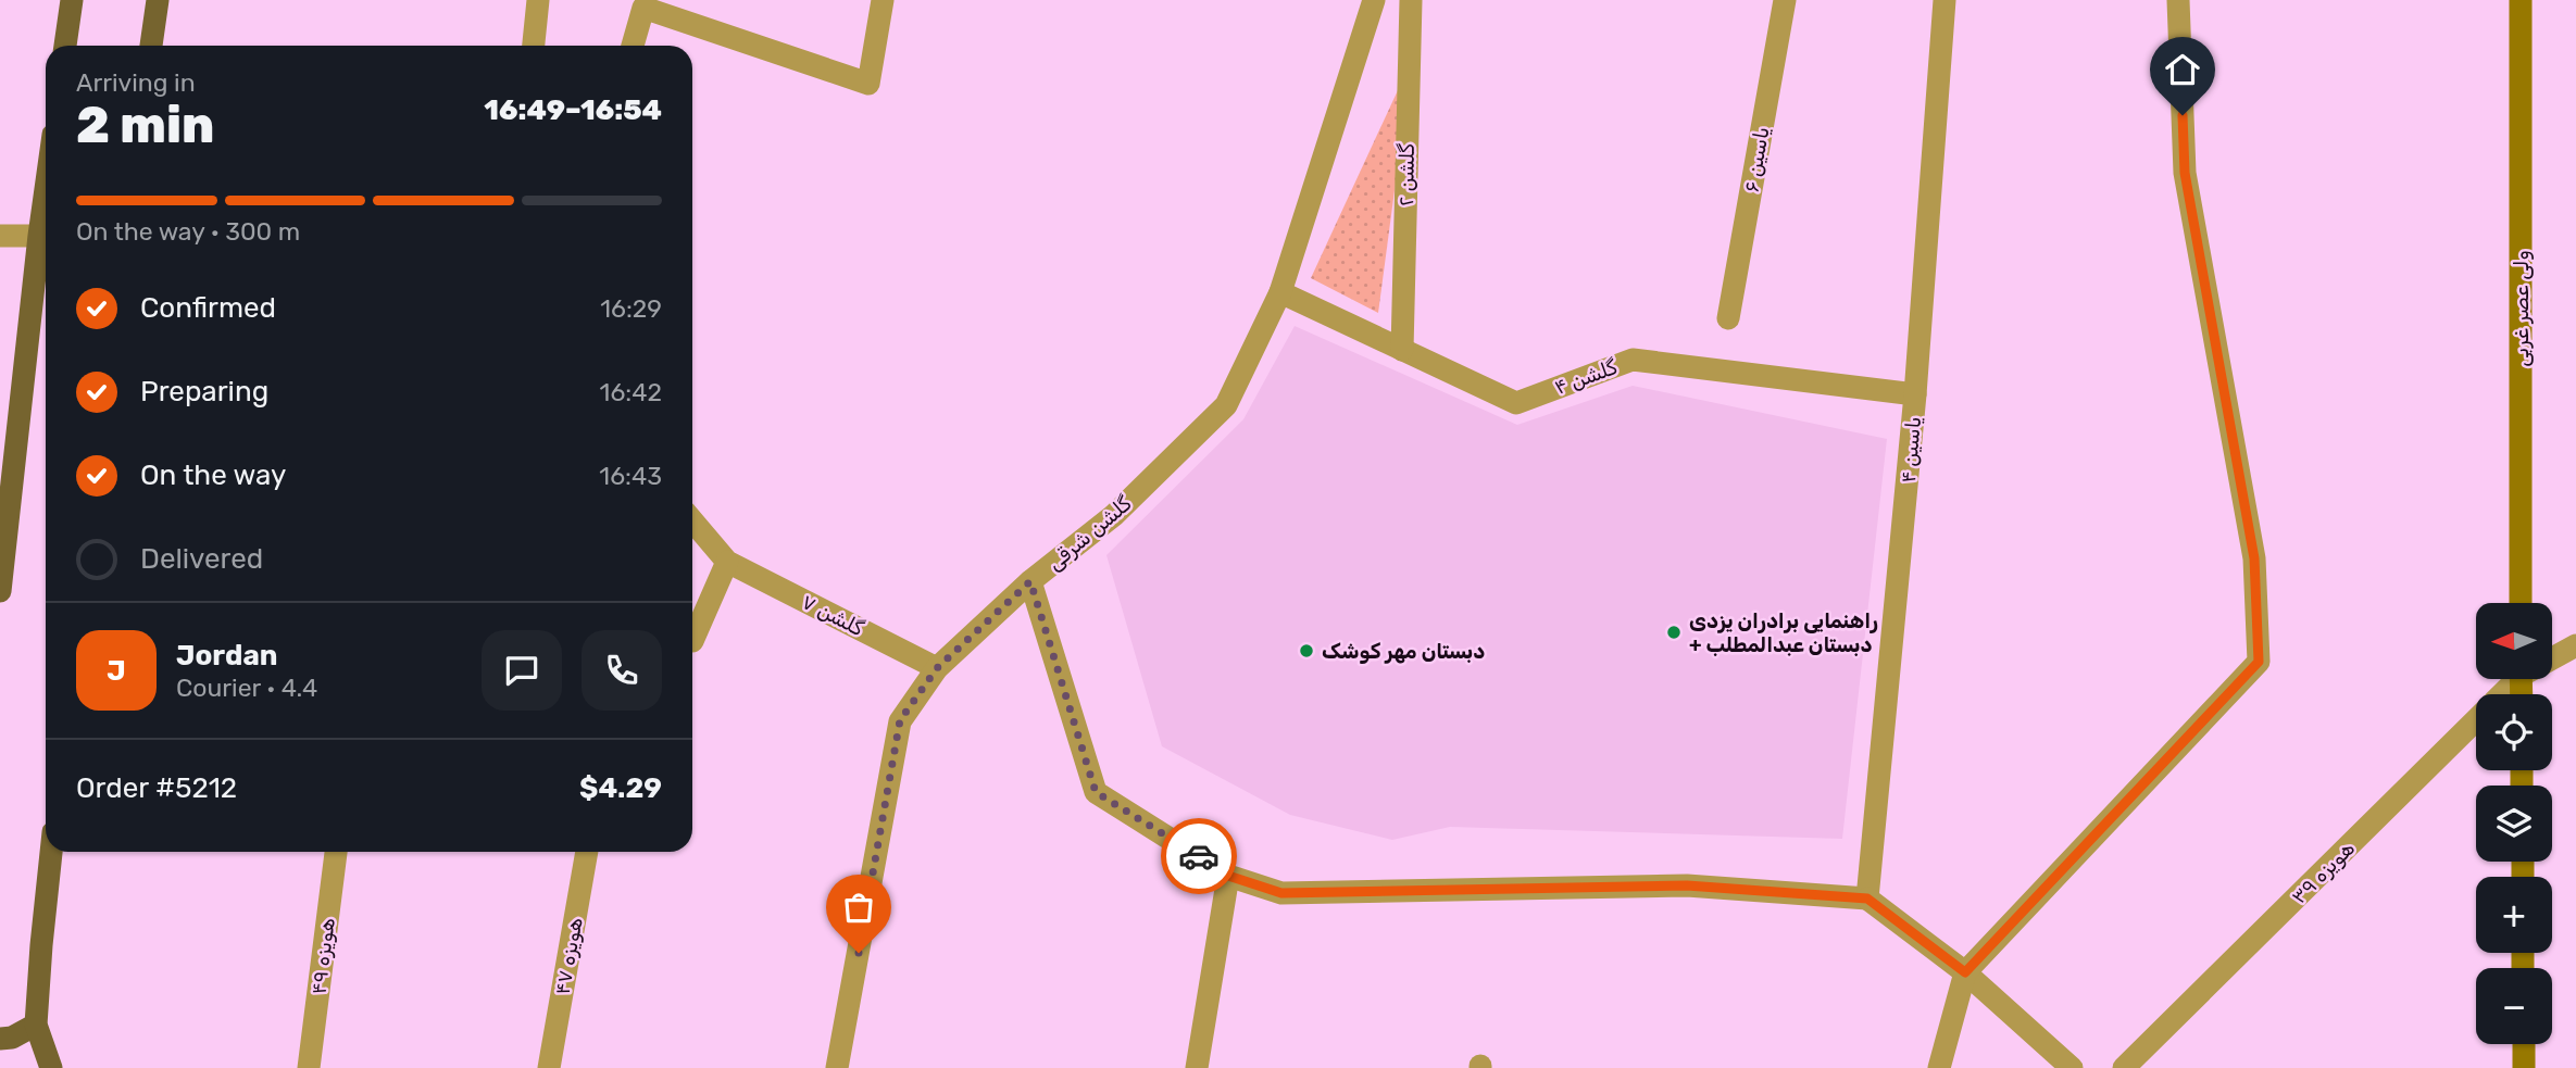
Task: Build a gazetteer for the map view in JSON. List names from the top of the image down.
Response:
{
  "streets": {
    "main road": ["ولی عصر غربی"],
    "street": [
      "یاسین ۶",
      "گلشن ۲",
      "گلشن ۴",
      "یاسین ۴",
      "گلشن شرقی",
      "گلشن ۷",
      "هویزه ۳۹",
      "هویزه ۴۹",
      "هویزه ۴۷"
    ]
  },
  "crossings": [
    ["گلشن ۲", "گلشن ۴"],
    ["گلشن ۴", "یاسین ۴"],
    ["گلشن ۴", "گلشن شرقی"],
    ["گلشن شرقی", "گلشن ۷"]
  ],
  "places": ["راهنمایی برادران یزدی + دبستان عبدالمطلب", "دبستان مهر کوشک"],
  "north": "left",
  "page": {
    "heading": ["2 min", "Arriving in", "16:49–16:54"],
    "panel": [
      "Jordan",
      "Courier · 4.4",
      "Order #5212",
      "$4.29"
    ],
    "bar": "On the way · 300 m",
    "list": [
      ["Confirmed", "16:29"],
      ["Preparing", "16:42"],
      ["On the way", "16:43"],
      "Delivered"
    ],
    "map_buttons": ["+", "−"],
    "round": "J"
  }
}
